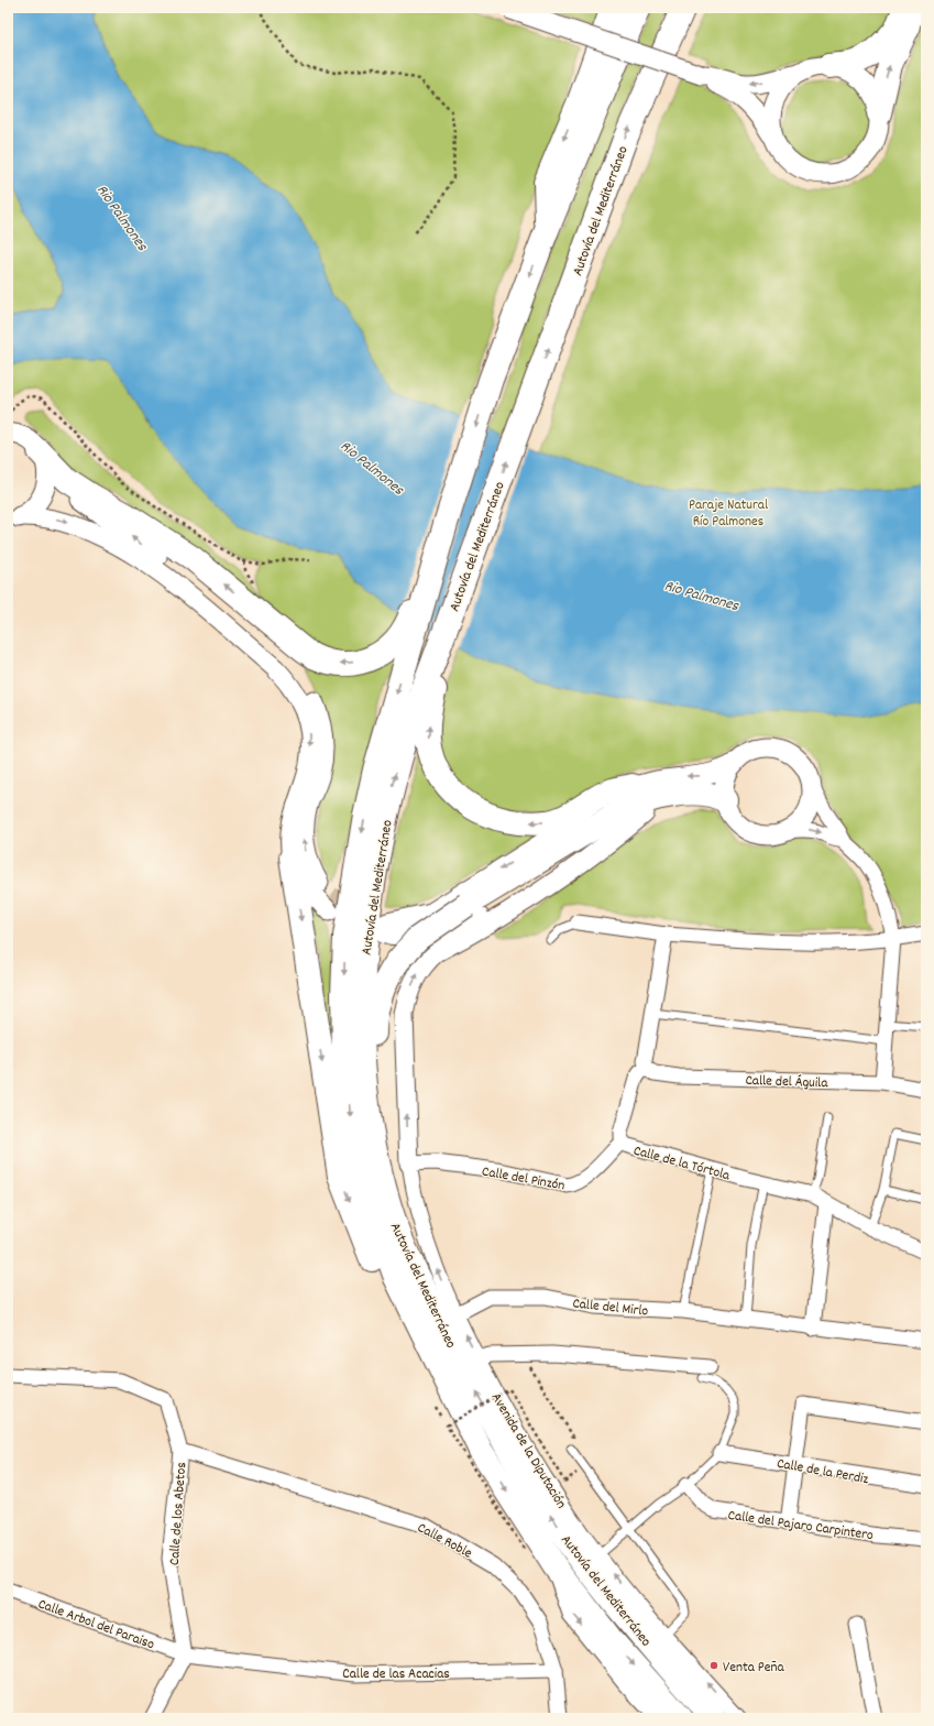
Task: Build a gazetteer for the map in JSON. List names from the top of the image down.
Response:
{
  "streets": {
    "highway": ["Autovía del Mediterráneo"],
    "street": [
      "Calle del Águila",
      "Calle de la Tórtola",
      "Calle del Pinzón",
      "Calle del Mirlo",
      "Avenida de la Diputación",
      "Calle de la Perdiz",
      "Calle de los Abetos",
      "Calle del Pajaro Carpintero",
      "Calle Roble",
      "Calle Arbol del Paraiso",
      "Calle de las Acacias"
    ]
  },
  "crossings": [
    ["Calle del Águila", "Calle de la Tórtola"],
    ["Calle de la Tórtola", "Calle del Pinzón"],
    ["Calle del Mirlo", "Avenida de la Diputación"],
    ["Calle de los Abetos", "Calle Roble"],
    ["Calle de los Abetos", "Calle Arbol del Paraiso"],
    ["Calle de los Abetos", "Calle de las Acacias"],
    ["Calle Roble", "Calle de las Acacias"],
    ["Calle Arbol del Paraiso", "Calle de las Acacias"]
  ],
  "water": ["Rio Palmones"],
  "parks": ["Paraje Natural Río Palmones"],
  "places": ["Venta Peña"]
}
